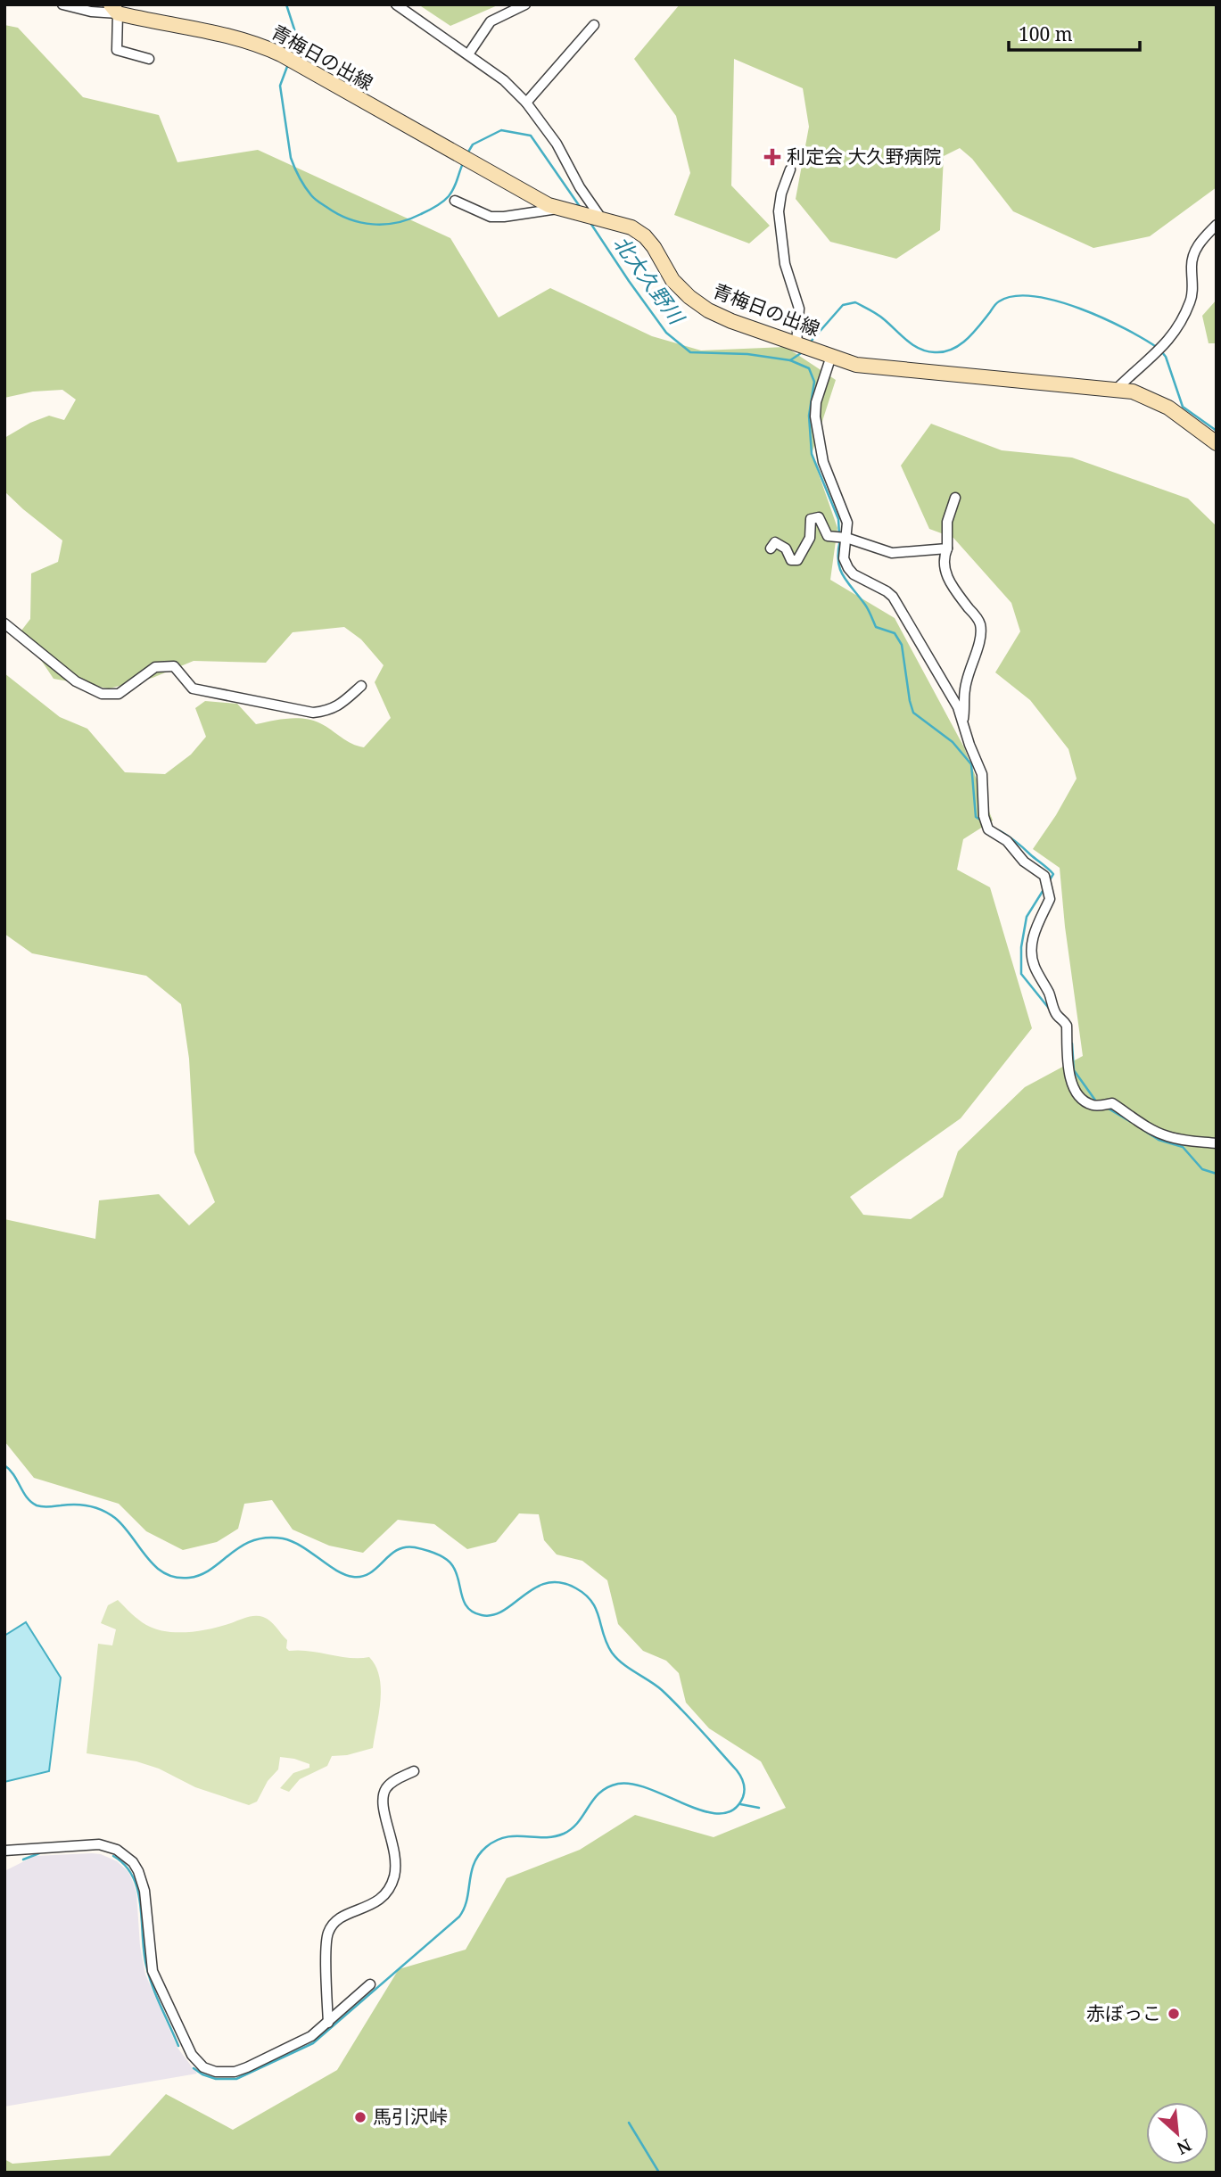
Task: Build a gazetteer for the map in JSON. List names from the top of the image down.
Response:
{
  "streets": {
    "main road": ["青梅日の出線"]
  },
  "water": ["北大久野川"],
  "places": {
    "health": ["利定会 大久野病院"],
    "other": ["赤ぼっこ", "馬引沢峠"]
  },
  "scale_bar": "100 m",
  "north": "bottom right"
}
